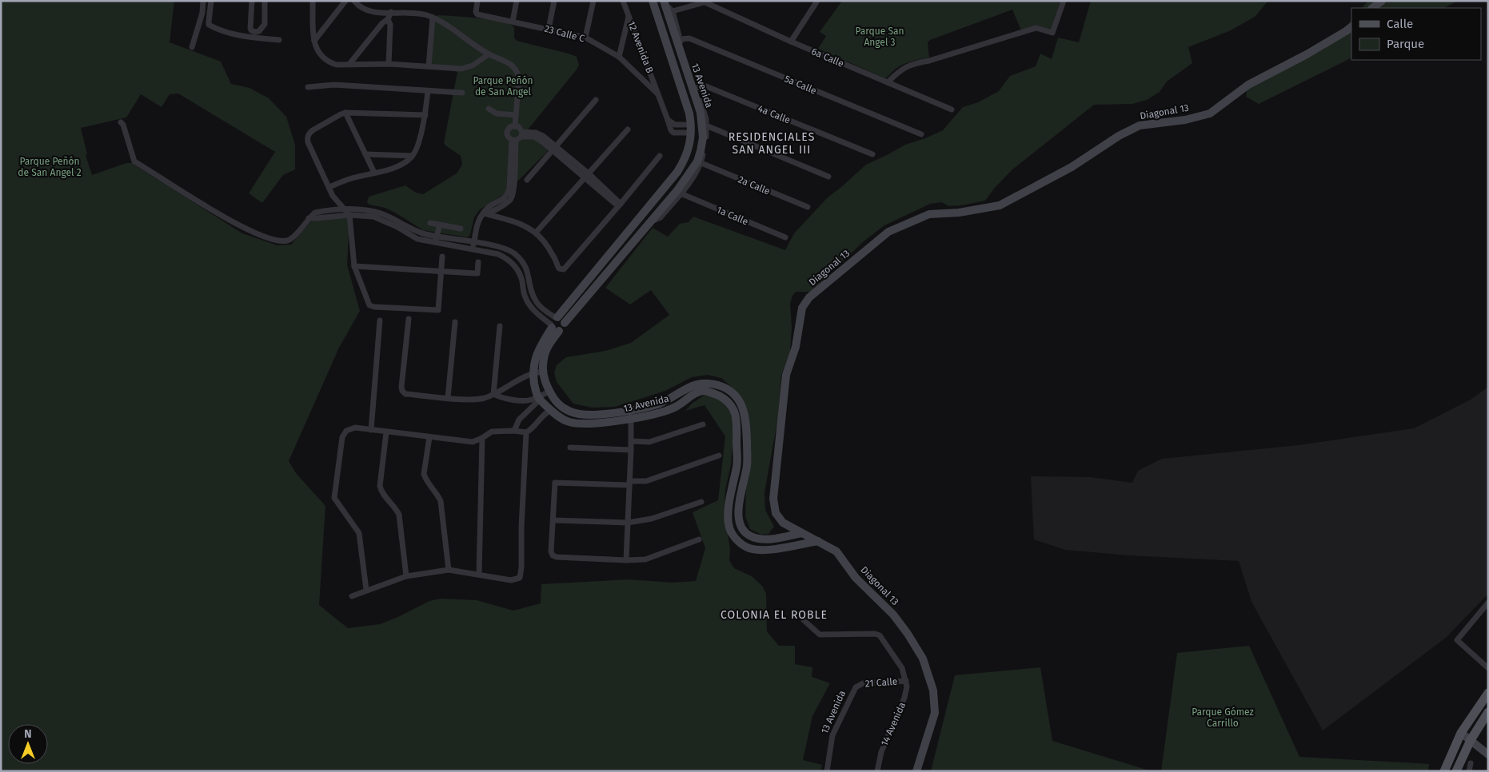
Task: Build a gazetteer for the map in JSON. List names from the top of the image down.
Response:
{
  "streets": {
    "street": [
      "23 Calle C",
      "12 Avenida B",
      "6a Calle",
      "5a Calle",
      "13 Avenida",
      "Diagonal 13",
      "4a Calle",
      "2a Calle",
      "1a Calle",
      "21 Calle",
      "14 Avenida"
    ]
  },
  "crossings": [
    ["23 Calle C", "12 Avenida B"],
    ["12 Avenida B", "13 Avenida"],
    ["5a Calle", "13 Avenida"],
    ["13 Avenida", "Diagonal 13"],
    ["13 Avenida", "21 Calle"],
    ["21 Calle", "14 Avenida"]
  ],
  "districts": ["RESIDENCIALES SAN ANGEL III", "COLONIA EL ROBLE"],
  "parks": [
    "Parque San Angel 3",
    "Parque Peñón de San Angel",
    "Parque Peñón de San Angel 2",
    "Parque Gómez Carrillo"
  ],
  "legend": ["Calle", "Parque"],
  "north": "top"
}
